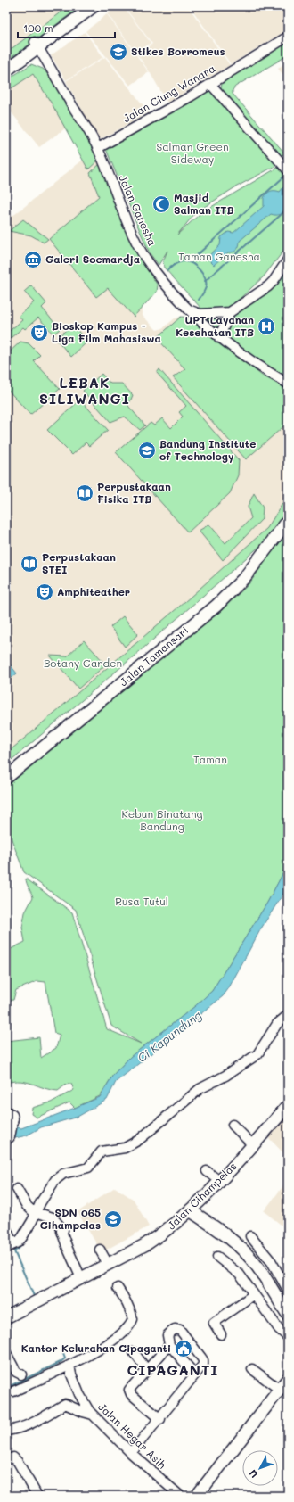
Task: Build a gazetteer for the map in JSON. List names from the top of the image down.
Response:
{
  "streets": {
    "main road": ["Jalan Tamansari", "Jalan Cihampelas"],
    "street": ["Jalan Ciung Wanara", "Jalan Ganesha", "Jalan Hegar Asih"]
  },
  "crossings": [
    ["Jalan Ciung Wanara", "Jalan Ganesha"]
  ],
  "districts": ["LEBAK SILIWANGI", "CIPAGANTI"],
  "water": ["Ci Kapundung"],
  "parks": [
    "Salman Green Sideway",
    "Taman Ganesha",
    "Botany Garden",
    "Taman",
    "Kebun Binatang Bandung",
    "Rusa Tutul"
  ],
  "places": {
    "school or university": ["Stikes Borromeus", "Bandung Institute of Technology", "SDN 065 Cihampelas"],
    "mosque": ["Masjid Salman ITB"],
    "museum": ["Galeri Soemardja"],
    "hospital": ["UPT Layanan Kesehatan ITB"],
    "theatre": ["Bioskop Kampus - Liga Film Mahasiswa", "Amphiteather"],
    "library": ["Perpustakaan Fisika ITB", "Perpustakaan STEI"],
    "public building": ["Kantor Kelurahan Cipaganti"]
  },
  "scale_bar": "100 m",
  "north": "bottom left"
}
